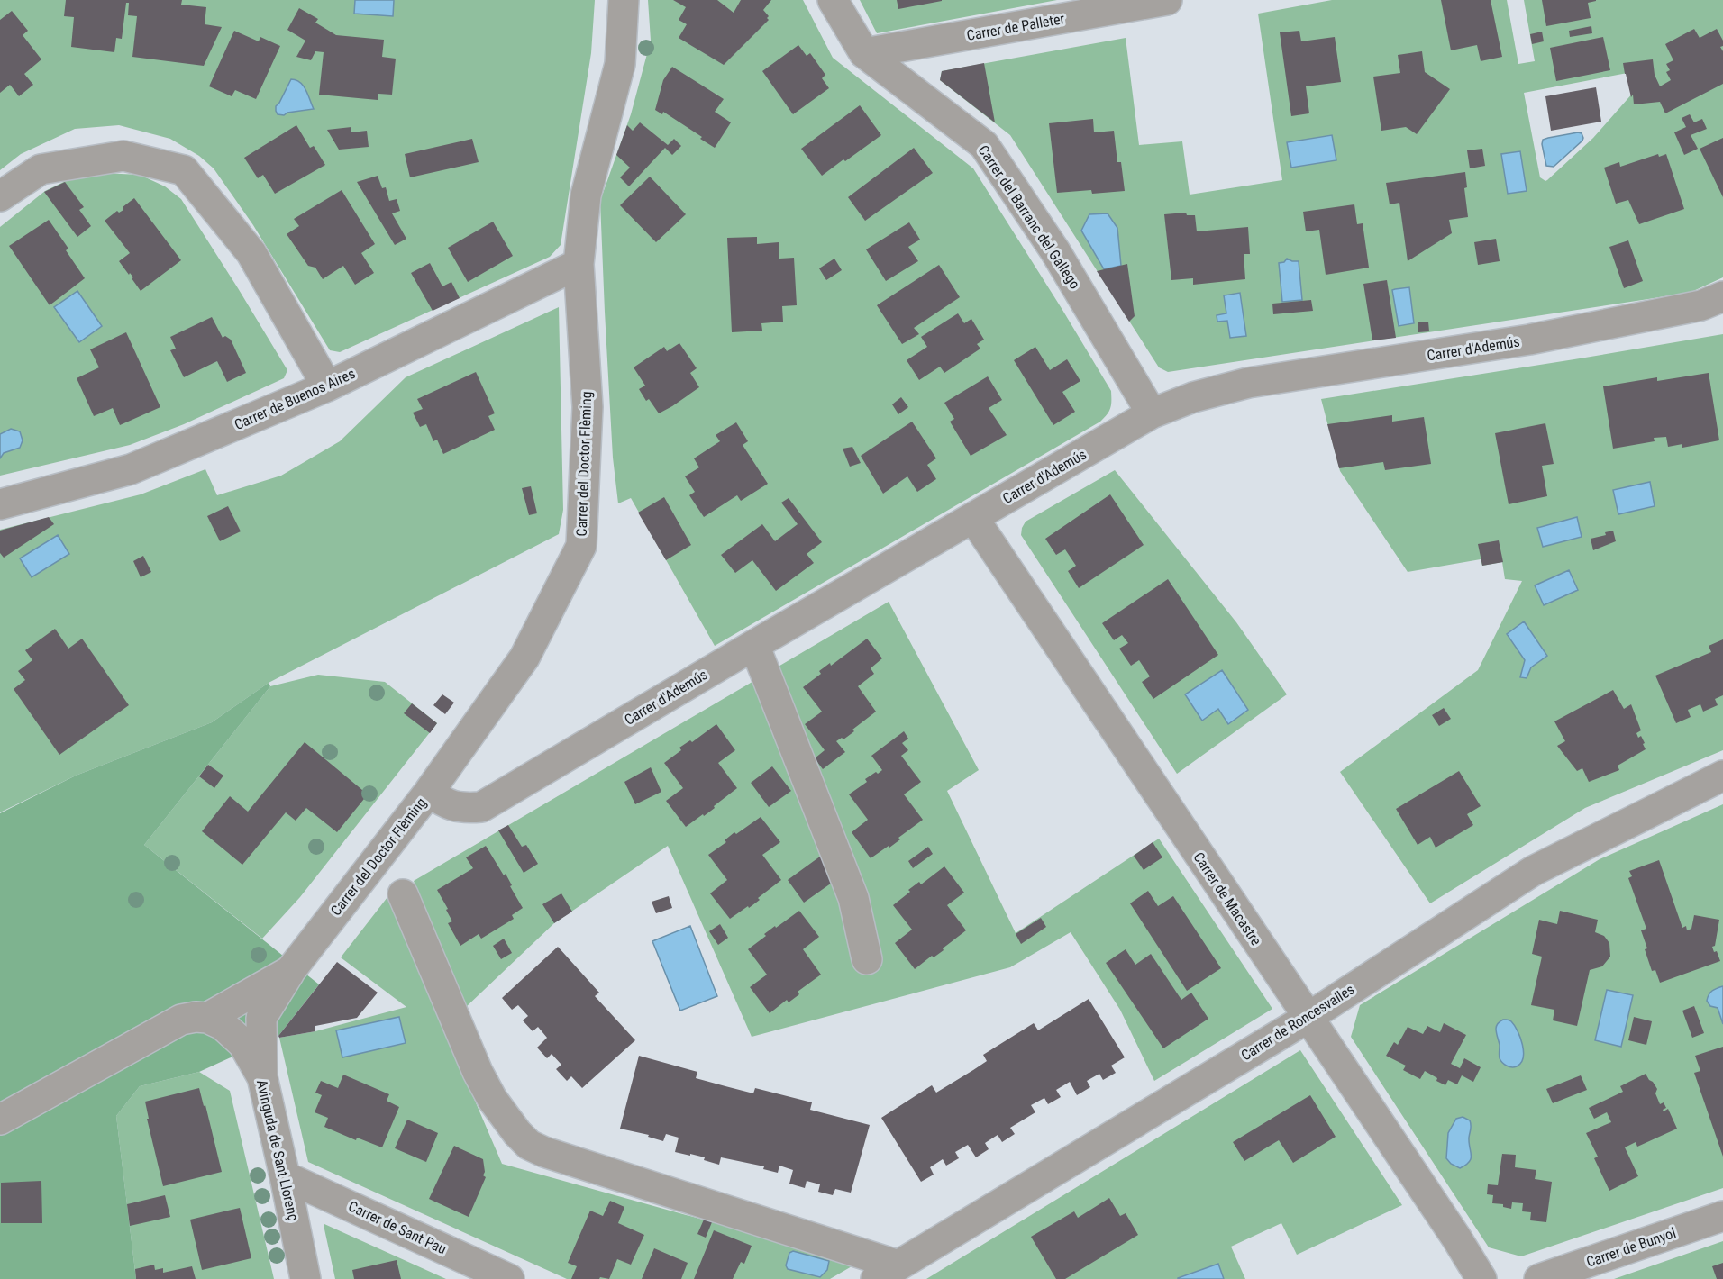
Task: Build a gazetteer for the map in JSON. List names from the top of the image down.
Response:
{
  "streets": {
    "street": [
      "Carrer de Palleter",
      "Carrer del Barranc del Gallego",
      "Carrer d'Ademús",
      "Carrer de Buenos Aires",
      "Carrer del Doctor Flèming",
      "Carrer de Macastre",
      "Carrer de Roncesvalles",
      "Avinguda de Sant Llorenç",
      "Carrer de Sant Pau",
      "Carrer de Bunyol"
    ]
  },
  "crossings": [
    ["Carrer de Palleter", "Carrer del Barranc del Gallego"],
    ["Carrer del Barranc del Gallego", "Carrer d'Ademús"],
    ["Carrer d'Ademús", "Carrer del Doctor Flèming"],
    ["Carrer d'Ademús", "Carrer de Macastre"],
    ["Carrer de Buenos Aires", "Carrer del Doctor Flèming"],
    ["Carrer del Doctor Flèming", "Avinguda de Sant Llorenç"],
    ["Carrer de Macastre", "Carrer de Roncesvalles"],
    ["Avinguda de Sant Llorenç", "Carrer de Sant Pau"]
  ]
}
